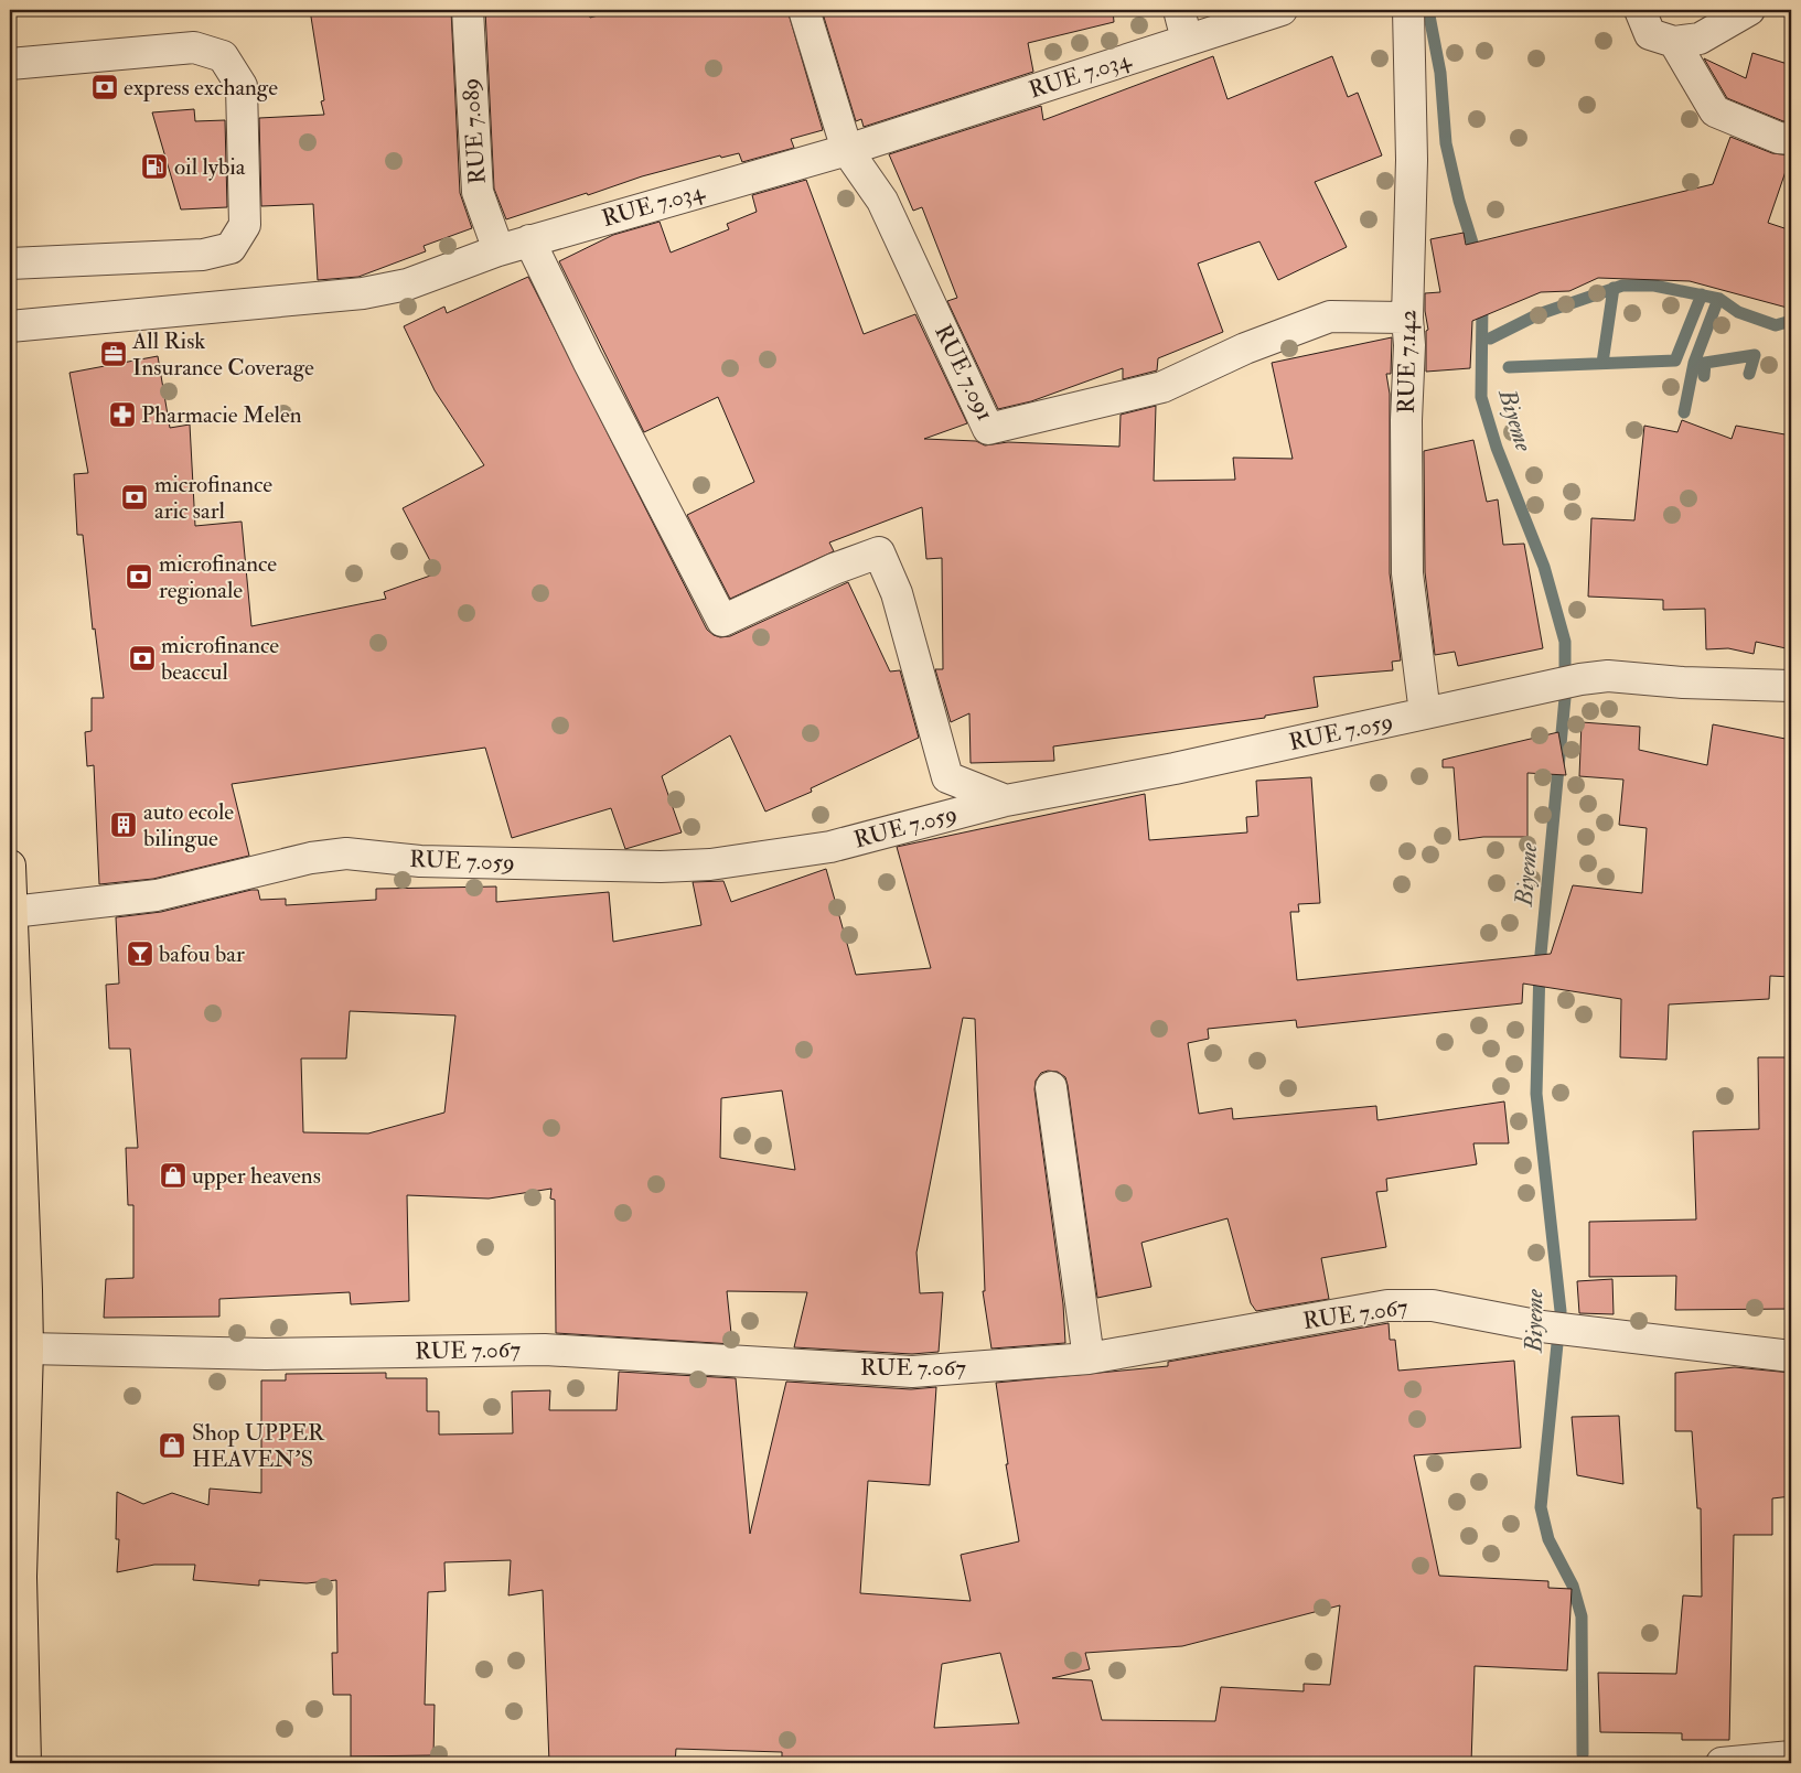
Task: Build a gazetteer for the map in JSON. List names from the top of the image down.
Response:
{
  "streets": {
    "street": [
      "RUE 7.034",
      "RUE 7.089",
      "RUE 7.142",
      "RUE 7.091",
      "RUE 7.059",
      "RUE 7.067"
    ]
  },
  "crossings": [
    ["RUE 7.034", "RUE 7.089"],
    ["RUE 7.034", "RUE 7.091"],
    ["RUE 7.142", "RUE 7.091"],
    ["RUE 7.142", "RUE 7.059"]
  ],
  "water": ["Biyeme"],
  "places": {
    "bank": [
      "express exchange",
      "microfinance aric sarl",
      "microfinance regionale",
      "microfinance beaccul"
    ],
    "fuel station": ["oil lybia"],
    "office": ["All Risk Insurance Coverage"],
    "pharmacy": ["Pharmacie Melen"],
    "building": ["auto ecole bilingue"],
    "bar": ["bafou bar"],
    "shop": ["upper heavens", "Shop UPPER HEAVEN'S"]
  }
}
